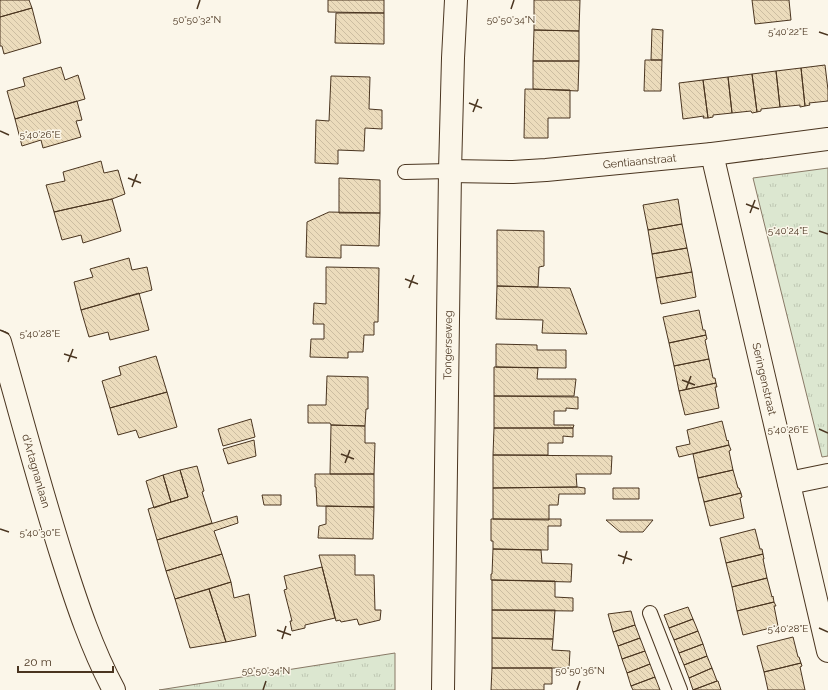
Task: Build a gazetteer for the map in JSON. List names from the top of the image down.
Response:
{
  "streets": {
    "street": [
      "Gentiaanstraat",
      "Tongerseweg",
      "Seringenstraat",
      "d'Artagnanlaan"
    ]
  },
  "crossings": [
    ["Gentiaanstraat", "Tongerseweg"],
    ["Gentiaanstraat", "Seringenstraat"]
  ],
  "scale_bar": "20 m",
  "coordinates": [
    "50°50'32\"N",
    "50°50'34\"N",
    "5°40'22\"E",
    "5°40'26\"E",
    "5°40'24\"E",
    "5°40'28\"E",
    "5°40'30\"E",
    "50°50'36\"N"
  ]
}
